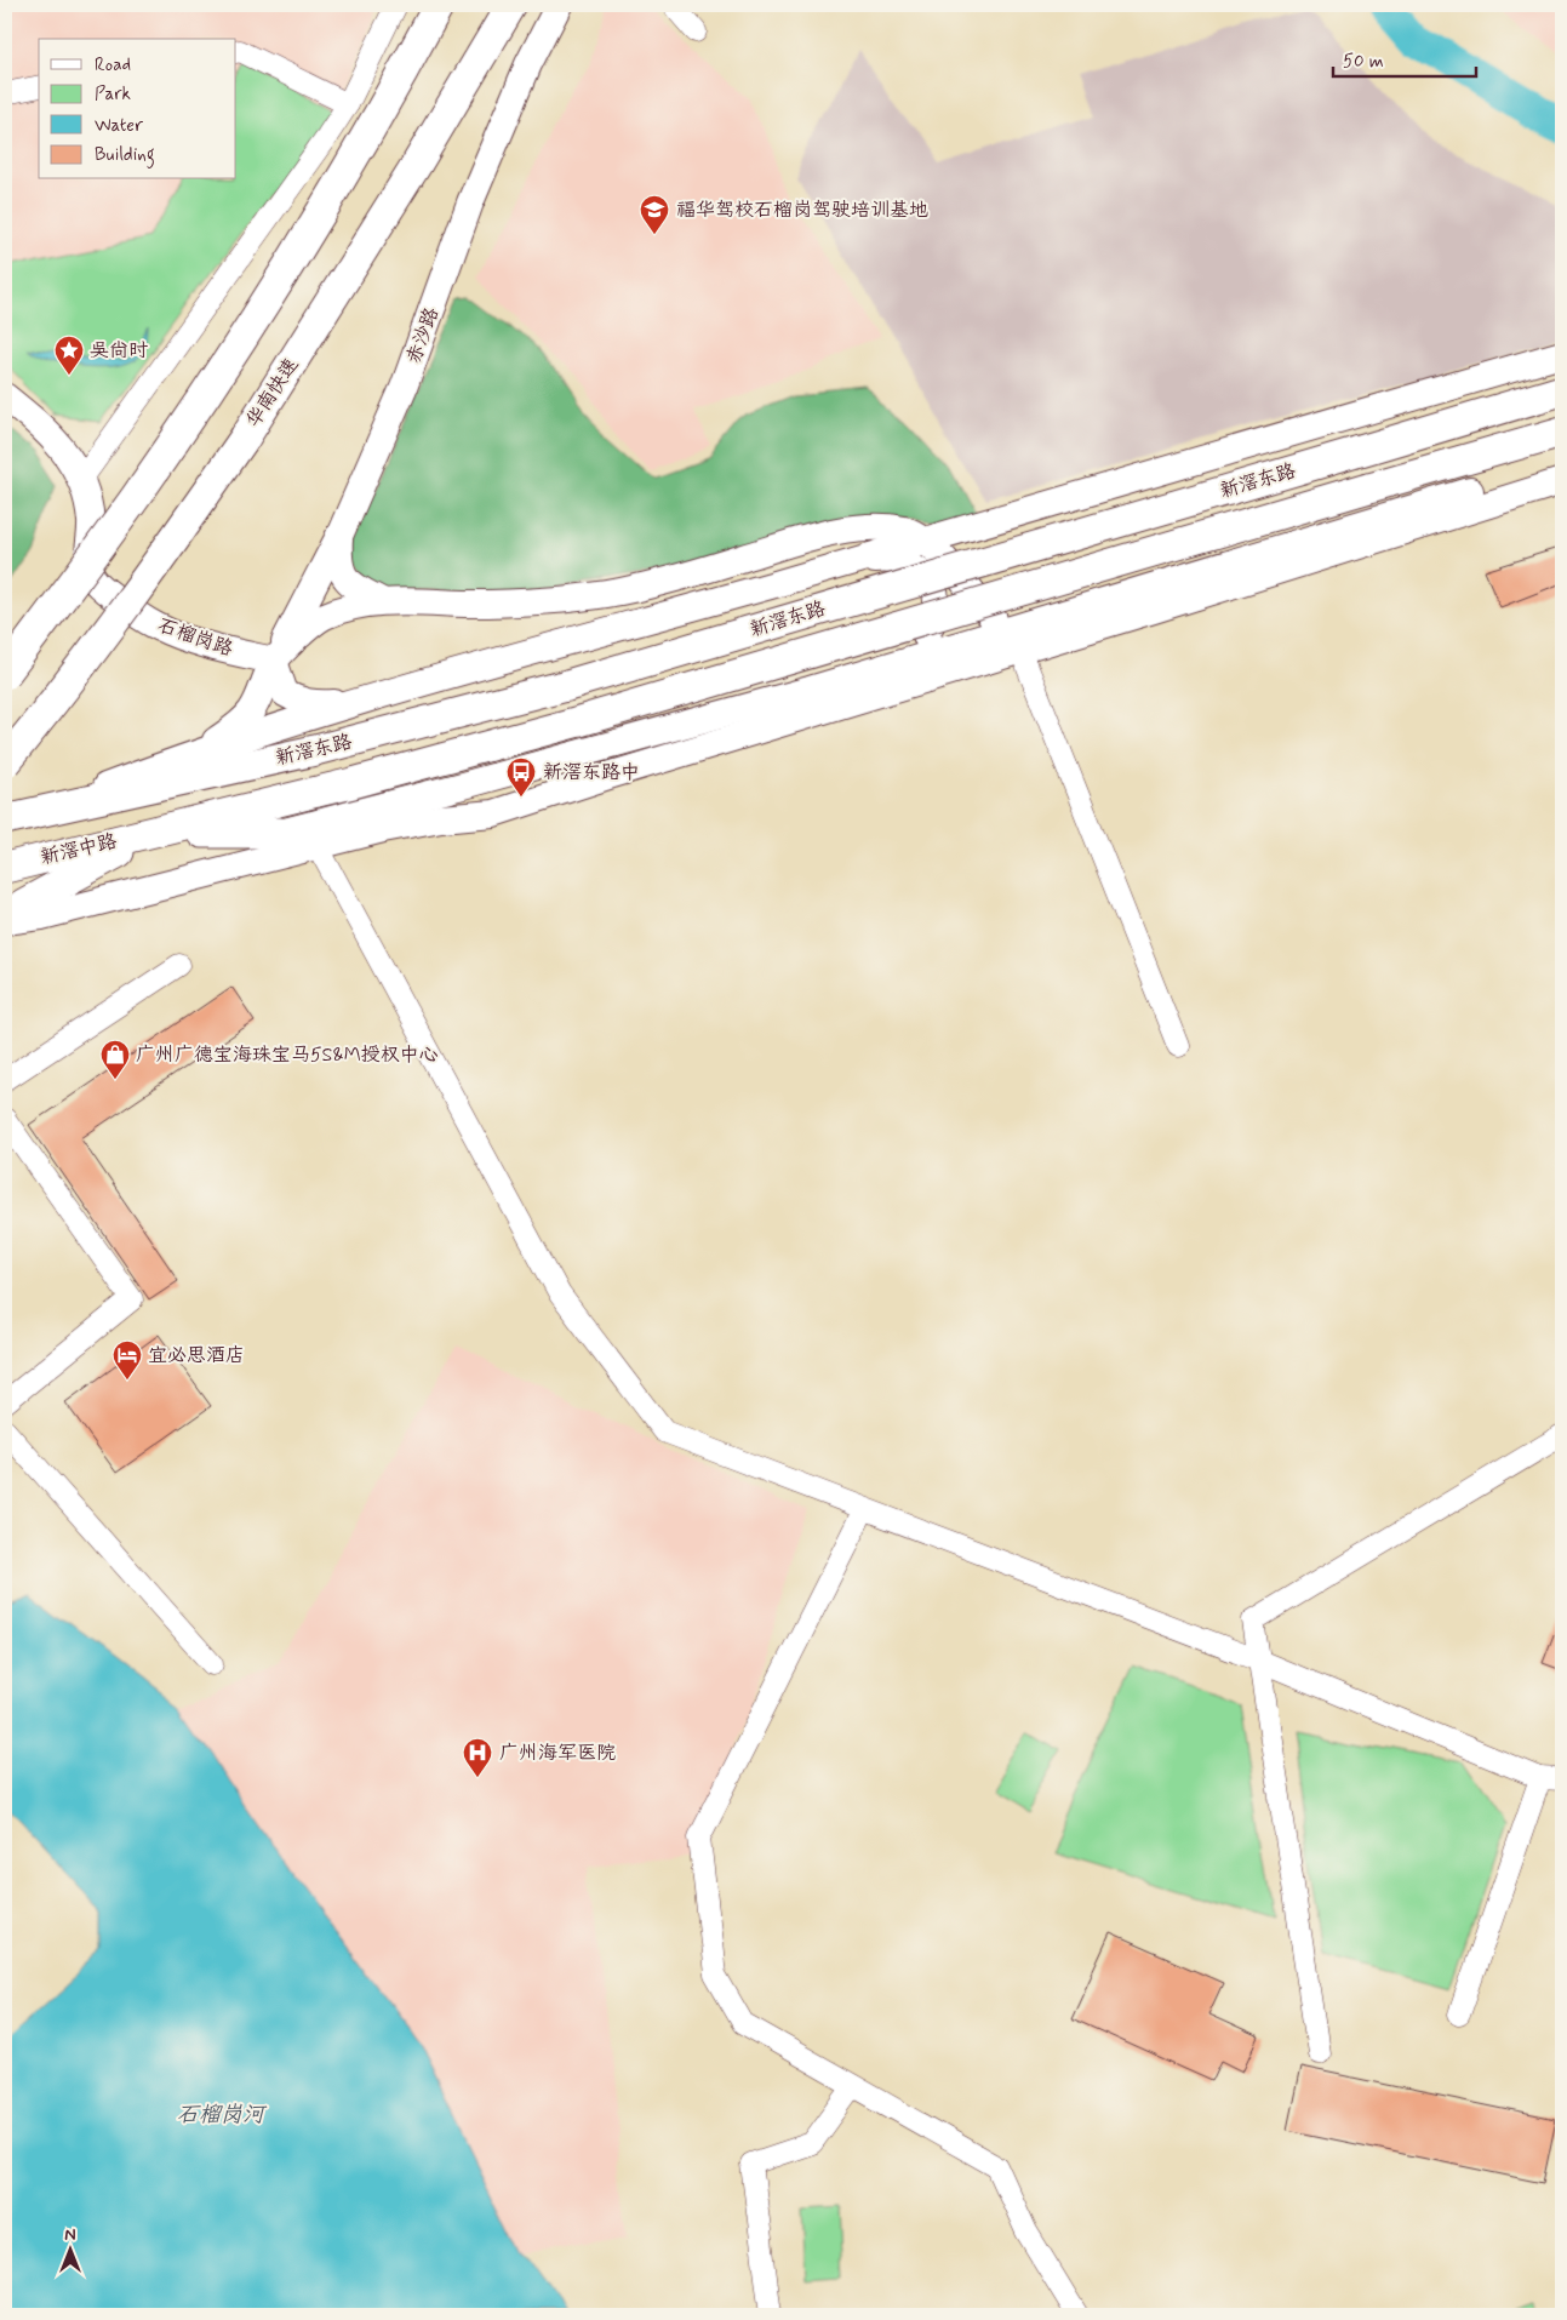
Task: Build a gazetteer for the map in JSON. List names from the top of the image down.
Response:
{
  "streets": {
    "highway": ["华南快速", "新滘东路", "新滘中路"],
    "main road": ["赤沙路", "石榴岗路"]
  },
  "crossings": [
    ["赤沙路", "石榴岗路"],
    ["新滘东路", "新滘中路"]
  ],
  "water": ["石榴岗河"],
  "places": {
    "school or university": ["福华驾校石榴岗驾驶培训基地"],
    "place": ["吴尚时"],
    "bus stop": ["新滘东路中"],
    "shop": ["广州广德宝海珠宝马5S&M授权中心"],
    "hotel": ["宜必思酒店"],
    "hospital": ["广州海军医院"]
  },
  "legend": [
    "Road",
    "Park",
    "Water",
    "Building"
  ],
  "scale_bar": "50 m",
  "north": "top"
}
